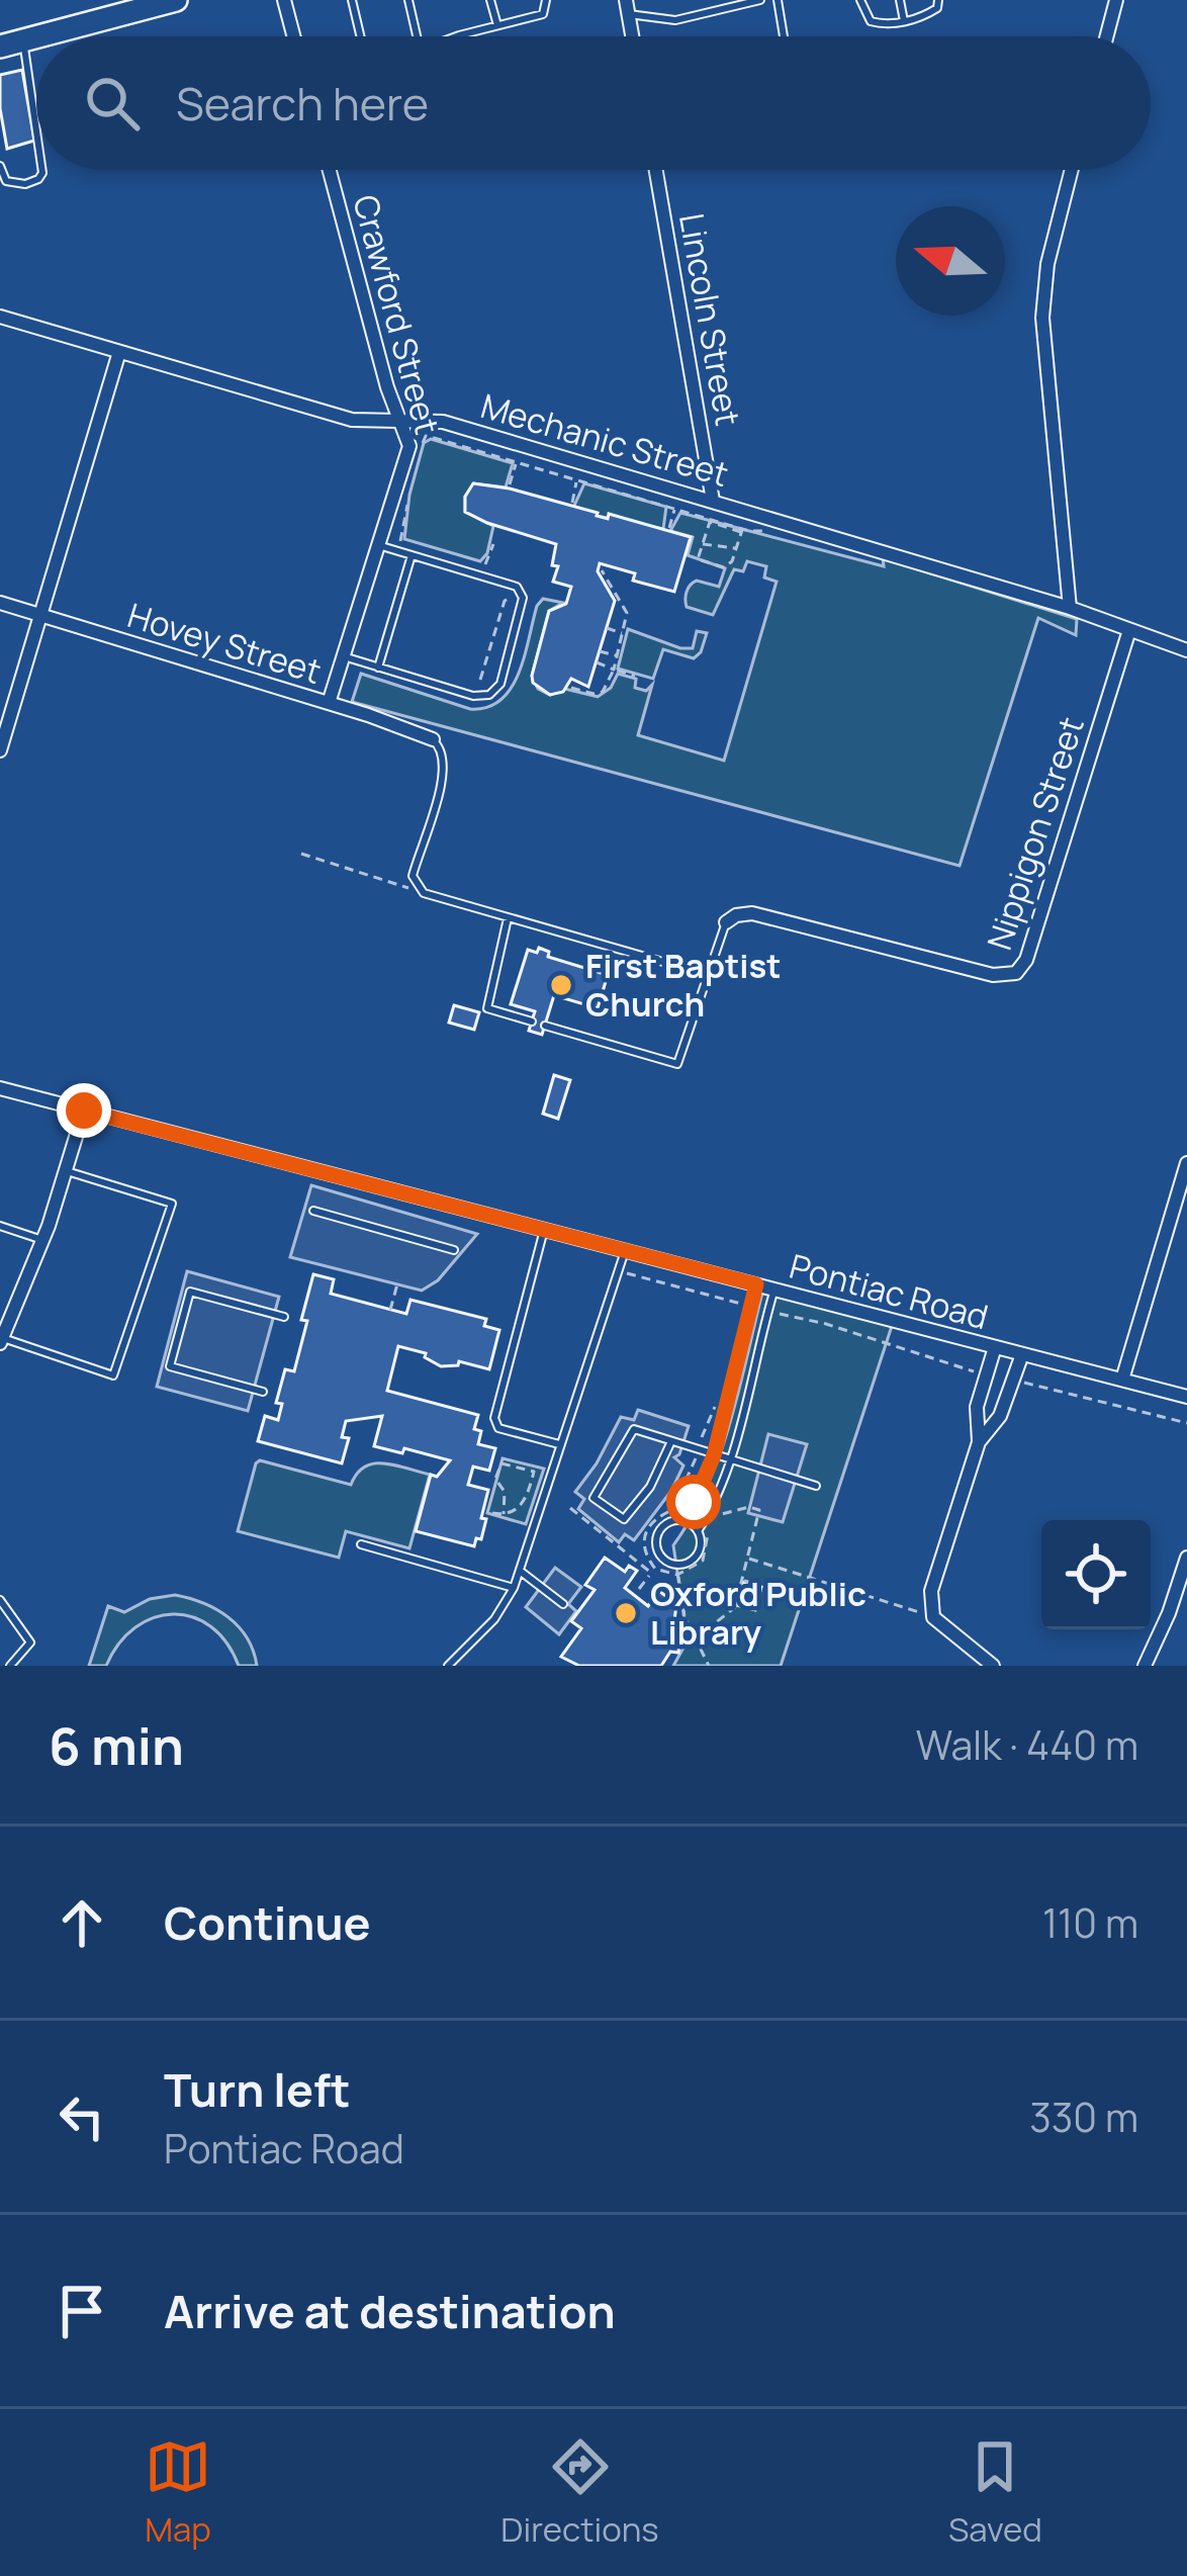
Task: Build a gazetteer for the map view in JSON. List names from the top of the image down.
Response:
{
  "streets": {
    "street": [
      "Crawford Street",
      "Lincoln Street",
      "Mechanic Street",
      "Hovey Street",
      "Nippigon Street",
      "Pontiac Road"
    ]
  },
  "crossings": [
    ["Crawford Street", "Mechanic Street"],
    ["Crawford Street", "Hovey Street"],
    ["Lincoln Street", "Mechanic Street"],
    ["Mechanic Street", "Nippigon Street"]
  ],
  "places": ["First Baptist Church", "Oxford Public Library"],
  "north": "left",
  "page": {
    "search": "Search here",
    "heading": ["6 min", "Walk · 440 m"],
    "list": [
      ["Continue", "110 m"],
      ["Turn left", "Pontiac Road", "330 m"],
      "Arrive at destination"
    ],
    "nav": ["Map", "Directions", "Saved"]
  }
}
